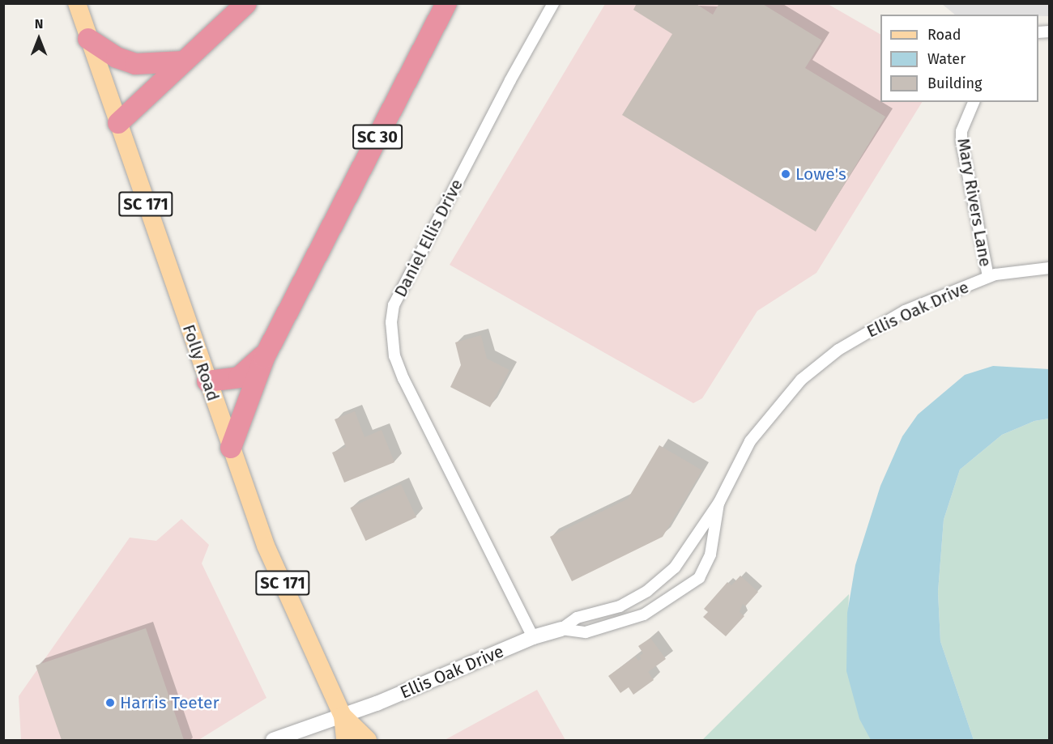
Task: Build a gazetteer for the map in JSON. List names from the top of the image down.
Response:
{
  "streets": {
    "highway": ["SC 30"],
    "main road": ["SC 171", "Folly Road"],
    "street": ["Mary Rivers Lane", "Daniel Ellis Drive", "Ellis Oak Drive"]
  },
  "crossings": [
    ["SC 30", "Folly Road"],
    ["Mary Rivers Lane", "Ellis Oak Drive"],
    ["Daniel Ellis Drive", "Ellis Oak Drive"],
    ["Ellis Oak Drive", "Folly Road"]
  ],
  "places": ["Lowe's", "Harris Teeter"],
  "legend": ["Road", "Water", "Building"],
  "north": "top"
}
